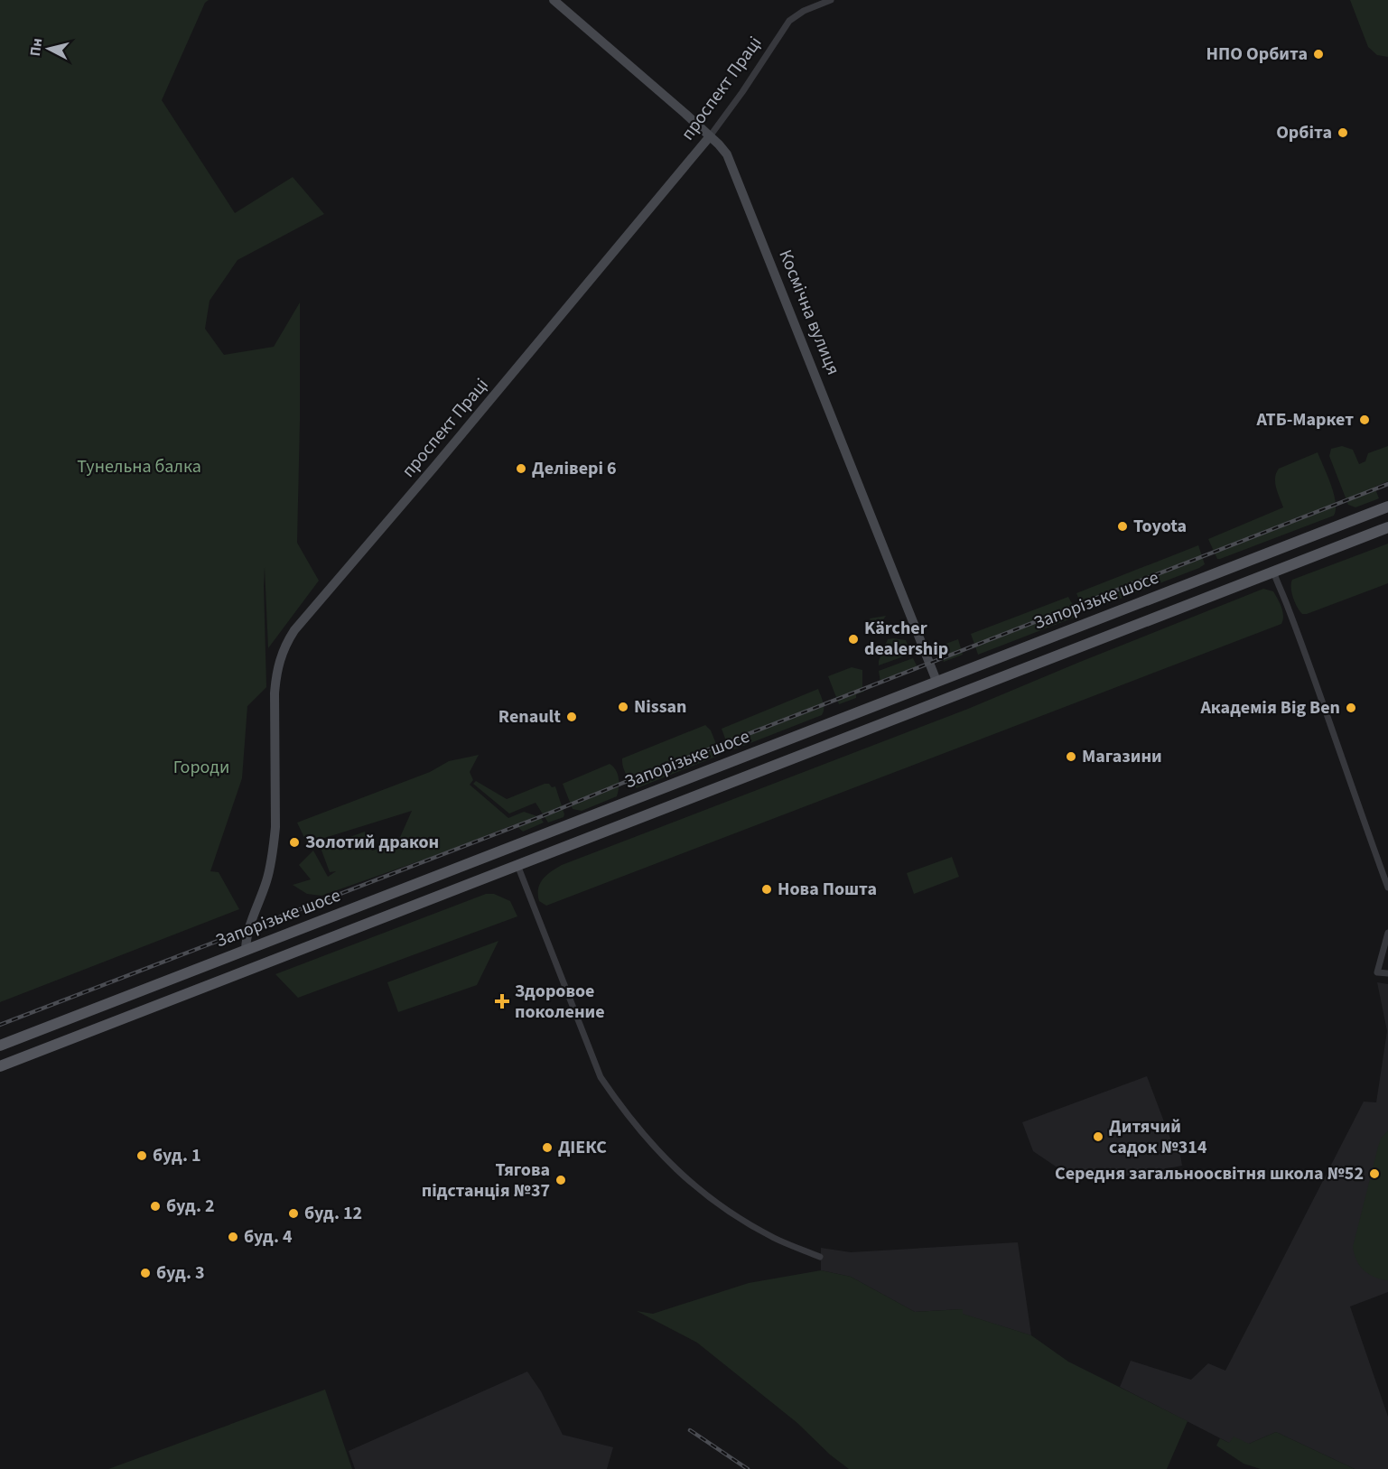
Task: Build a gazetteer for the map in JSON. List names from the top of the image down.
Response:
{
  "streets": {
    "main road": ["Космічна вулиця", "Запорізьке шосе"],
    "street": ["проспект Праці"]
  },
  "crossings": [
    ["проспект Праці", "Космічна вулиця"],
    ["проспект Праці", "Запорізьке шосе"],
    ["Космічна вулиця", "Запорізьке шосе"]
  ],
  "parks": ["Тунельна балка", "Городи"],
  "places": {
    "other": [
      "НПО Орбита",
      "Орбіта",
      "АТБ-Маркет",
      "Делівері 6",
      "Toyota",
      "Kärcher dealership",
      "Nissan",
      "Академія Big Ben",
      "Renault",
      "Магазини",
      "Золотий дракон",
      "Нова Пошта",
      "Дитячий садок №314",
      "ДІЕКС",
      "буд. 1",
      "Середня загальноосвітня школа №52",
      "Тягова пiдстанцiя №37",
      "буд. 2",
      "буд. 12",
      "буд. 4",
      "буд. 3"
    ],
    "health": ["Здоровое поколение"]
  },
  "north": "left"
}
